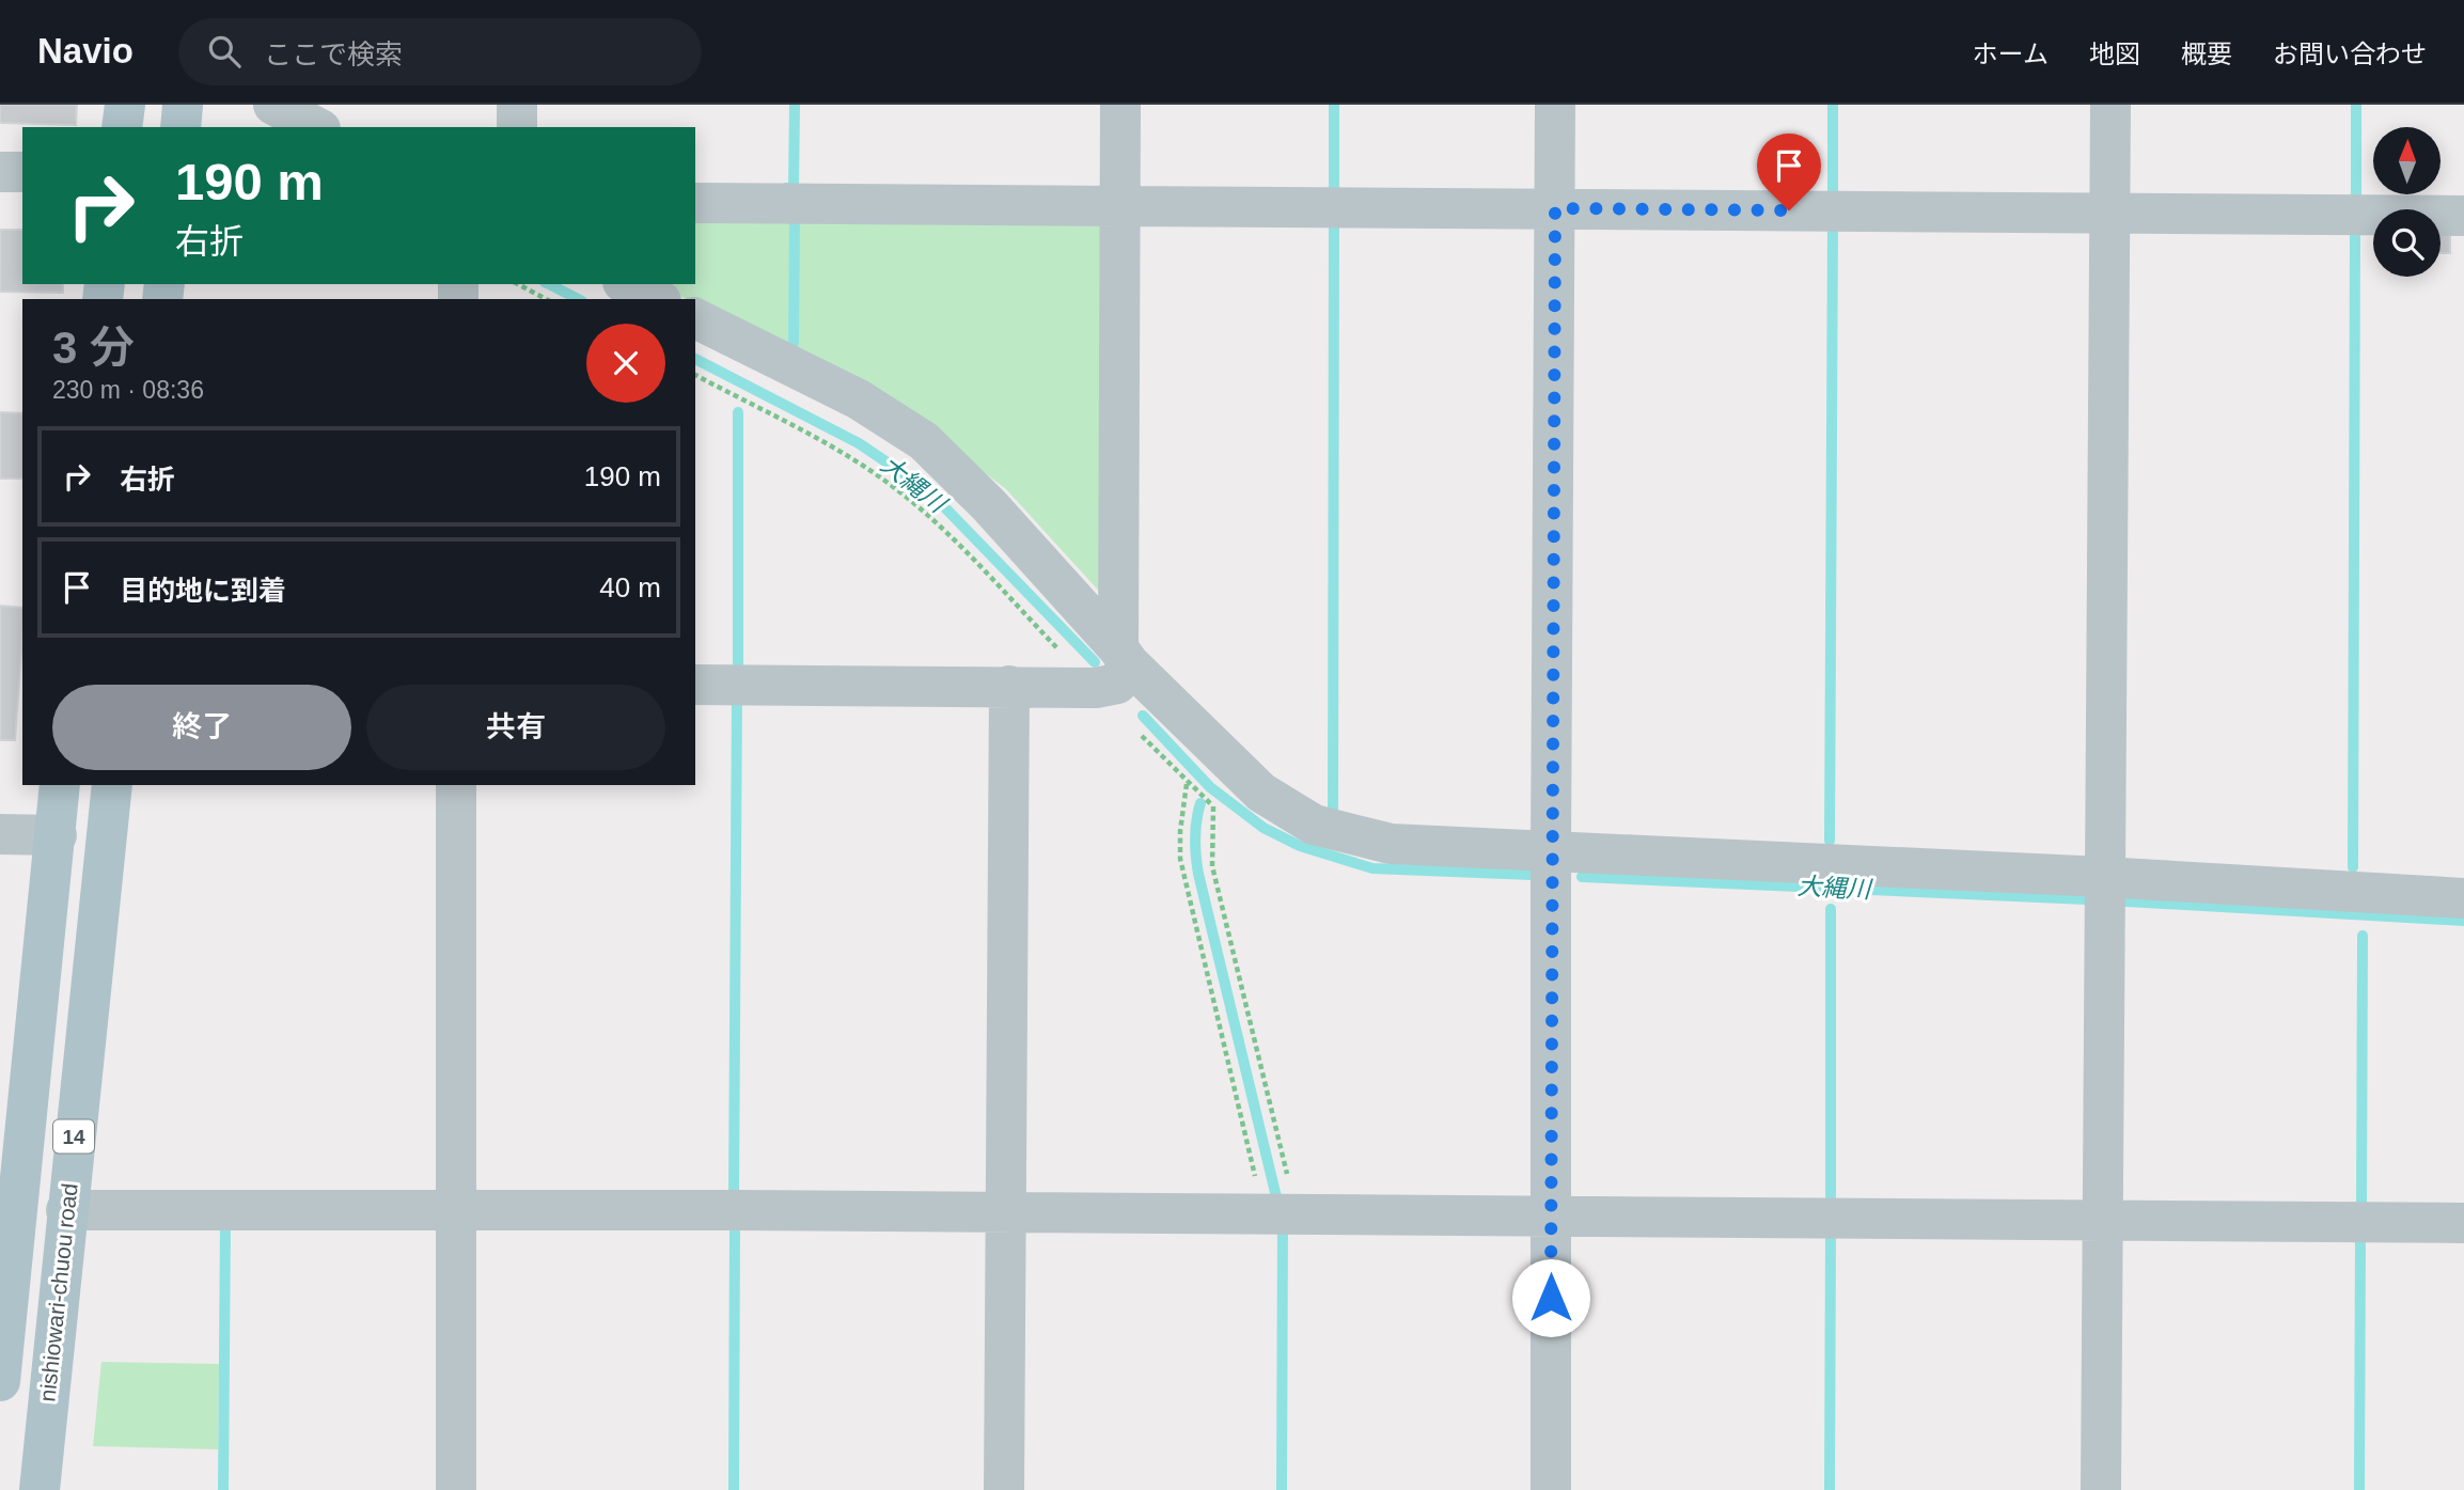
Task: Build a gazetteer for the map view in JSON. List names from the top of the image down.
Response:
{
  "streets": {
    "main road": ["14", "nishiowari-chuou road"]
  },
  "water": ["大縄川"],
  "north": "top",
  "page": {
    "header": "Navio",
    "search": "ここで検索",
    "nav": [
      "ホーム",
      "地図",
      "概要",
      "お問い合わせ"
    ],
    "turn": ["190 m", "右折"],
    "heading": ["3 分", "230 m · 08:36"],
    "list": [
      {
        "name": "右折",
        "value": "190 m"
      },
      {
        "name": "目的地に到着",
        "value": "40 m"
      }
    ],
    "buttons": ["終了", "共有"]
  }
}
